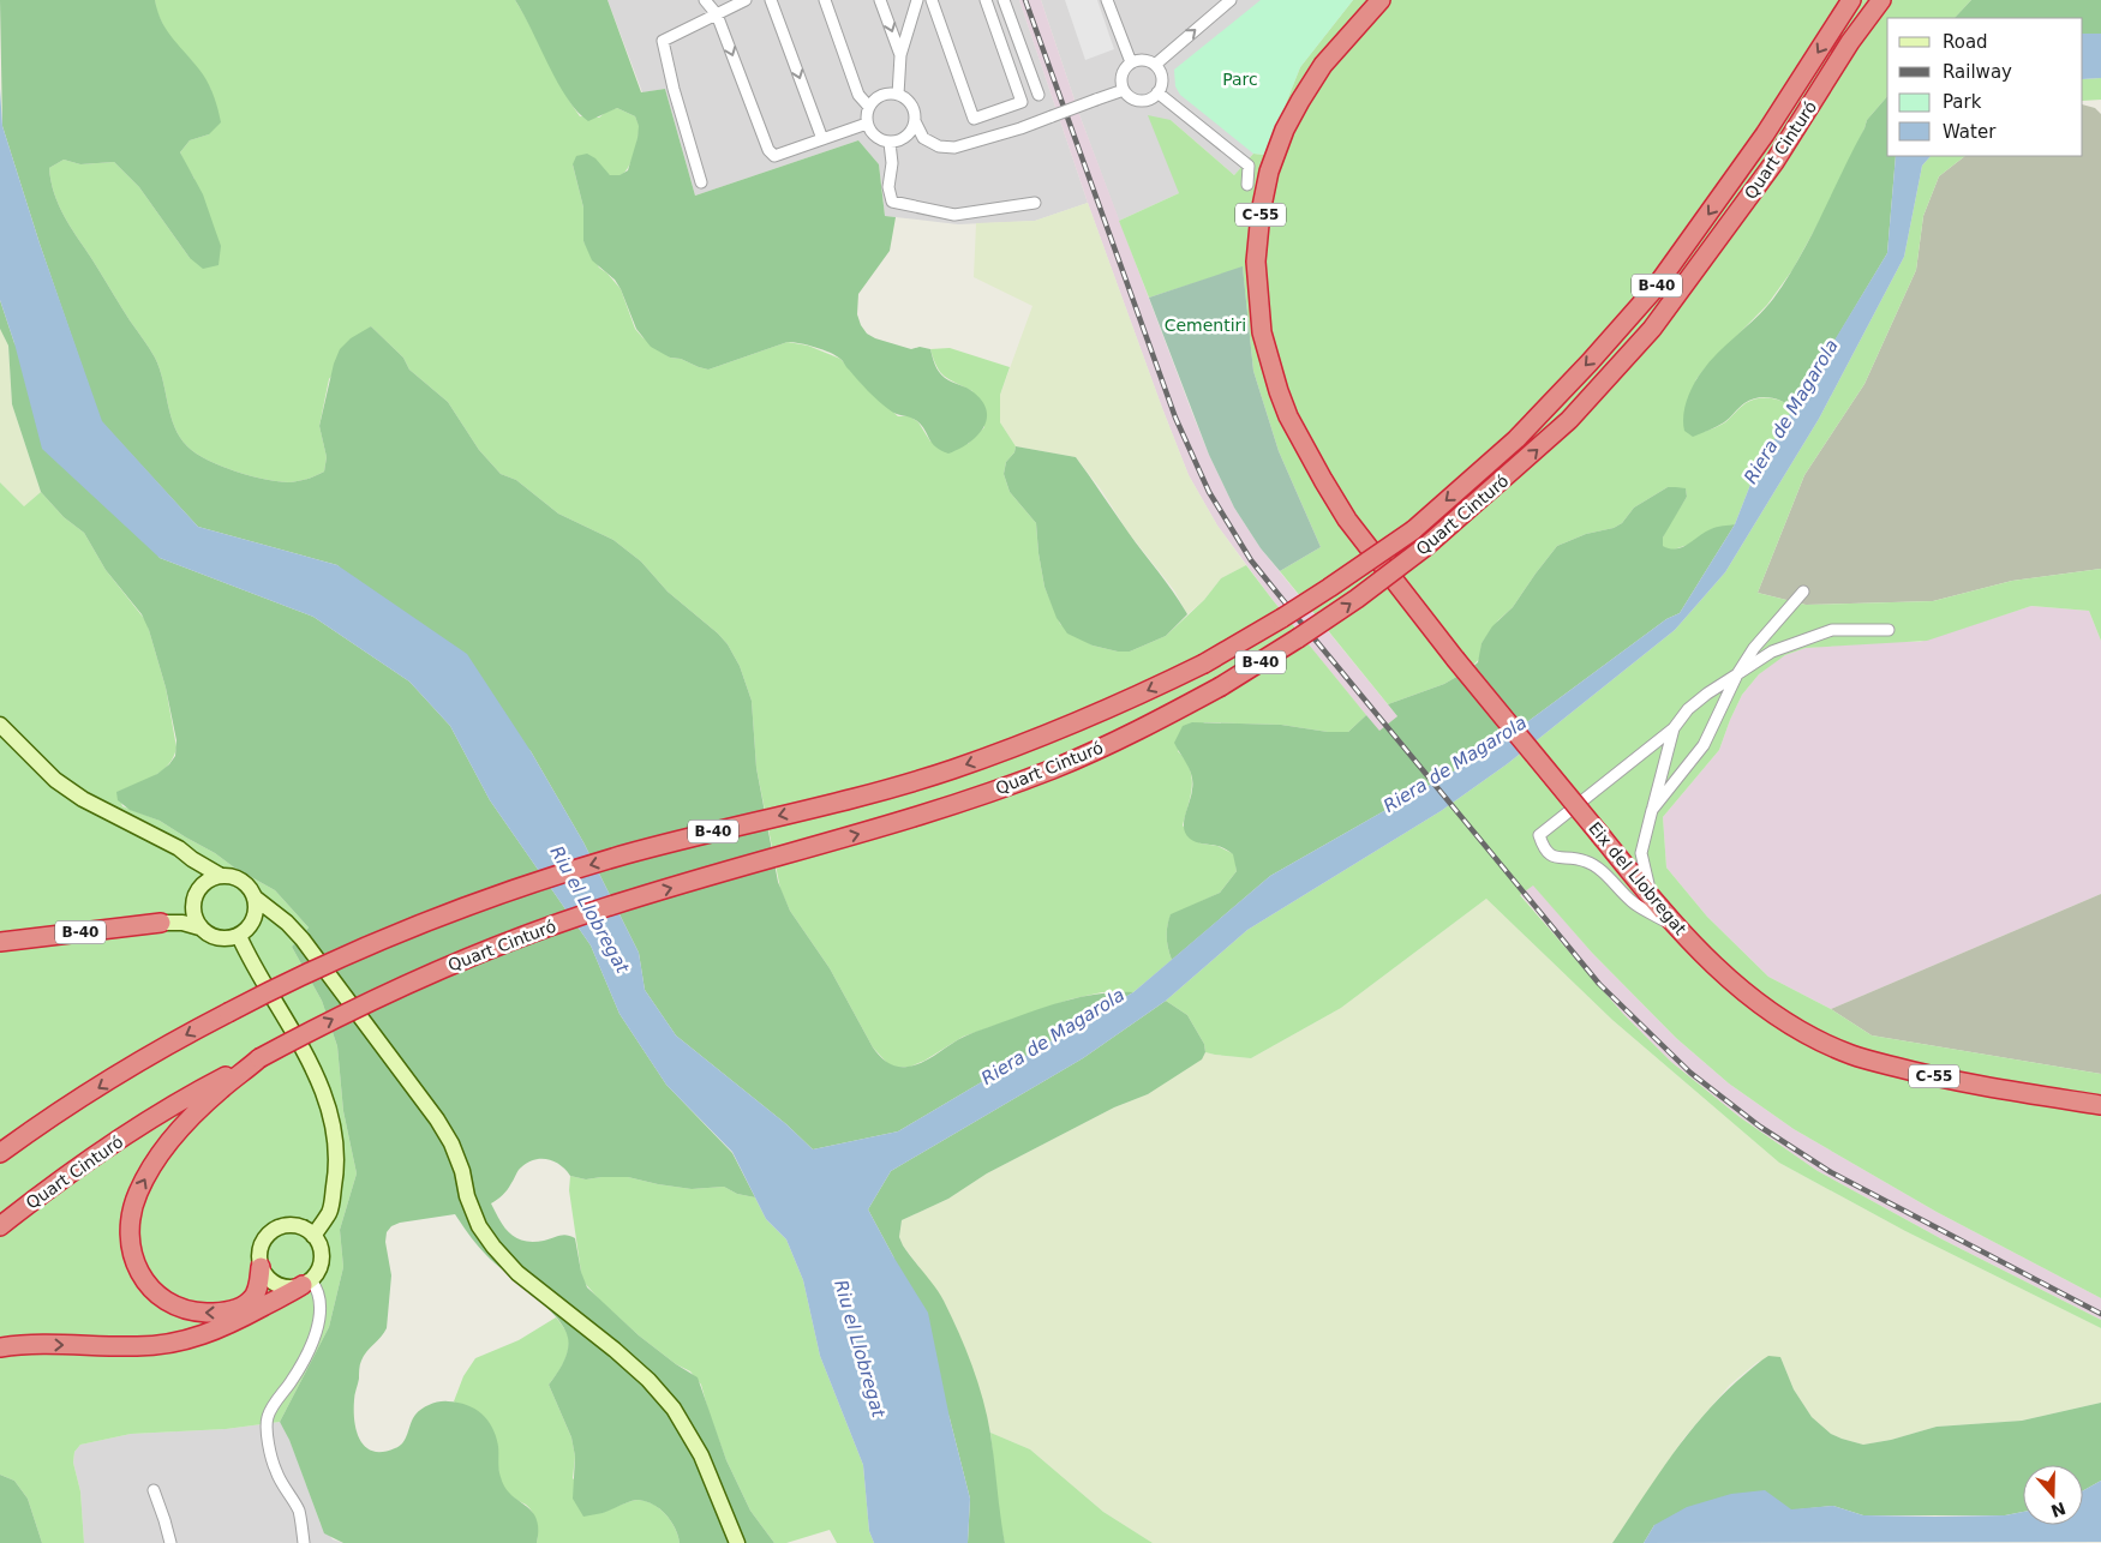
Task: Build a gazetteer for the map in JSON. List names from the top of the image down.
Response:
{
  "streets": {
    "highway": [
      "Quart Cinturó",
      "C-55",
      "B-40",
      "Eix del Llobregat"
    ]
  },
  "crossings": [
    ["Quart Cinturó", "B-40"]
  ],
  "water": ["Riera de Magarola", "Riu el Llobregat"],
  "parks": ["Parc", "Cementiri"],
  "legend": [
    "Road",
    "Railway",
    "Park",
    "Water"
  ],
  "north": "bottom"
}
